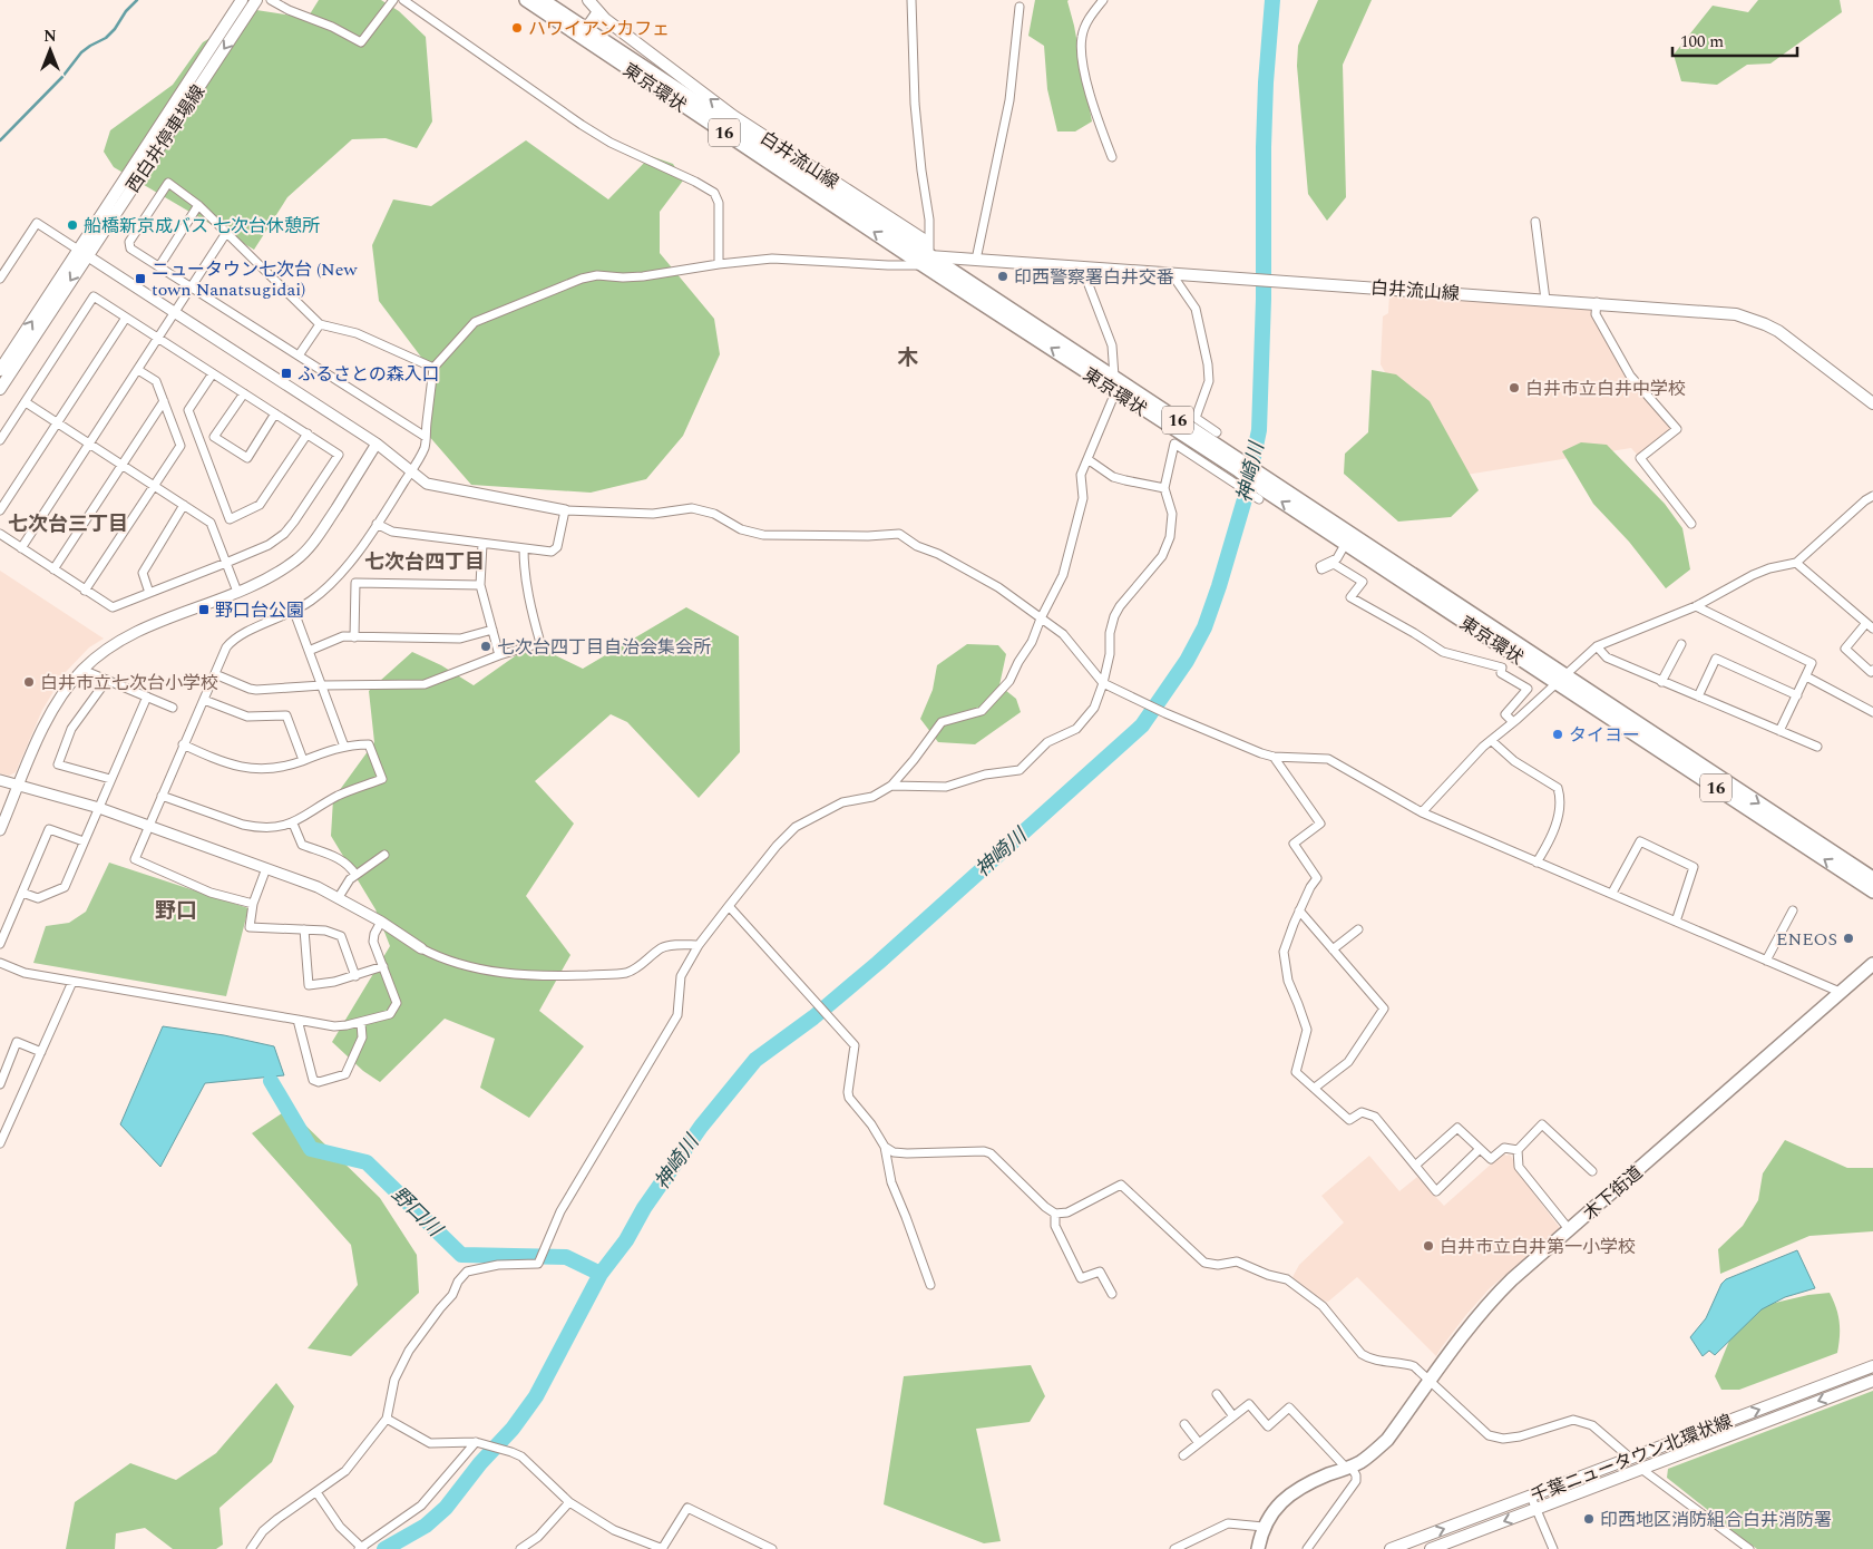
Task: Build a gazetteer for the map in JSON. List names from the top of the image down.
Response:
{
  "streets": {
    "main road": [
      "東京環状",
      "16",
      "西白井停車場線",
      "白井流山線",
      "木下街道",
      "千葉ニュータウン北環状線"
    ]
  },
  "crossings": [
    ["東京環状", "白井流山線"]
  ],
  "districts": [
    "木",
    "七次台三丁目",
    "七次台四丁目",
    "野口"
  ],
  "water": ["神崎川", "野口川"],
  "places": {
    "other": [
      "ハワイアンカフェ",
      "船橋新京成バス 七次台休憩所",
      "印西警察署白井交番",
      "白井市立白井中学校",
      "七次台四丁目自治会集会所",
      "白井市立七次台小学校",
      "タイヨー",
      "ENEOS",
      "白井市立白井第一小学校",
      "印西地区消防組合白井消防署"
    ],
    "transit": ["ニュータウン七次台 (New town Nanatsugidai)", "ふるさとの森入口", "野口台公園"]
  },
  "scale_bar": "100 m",
  "north": "top"
}
